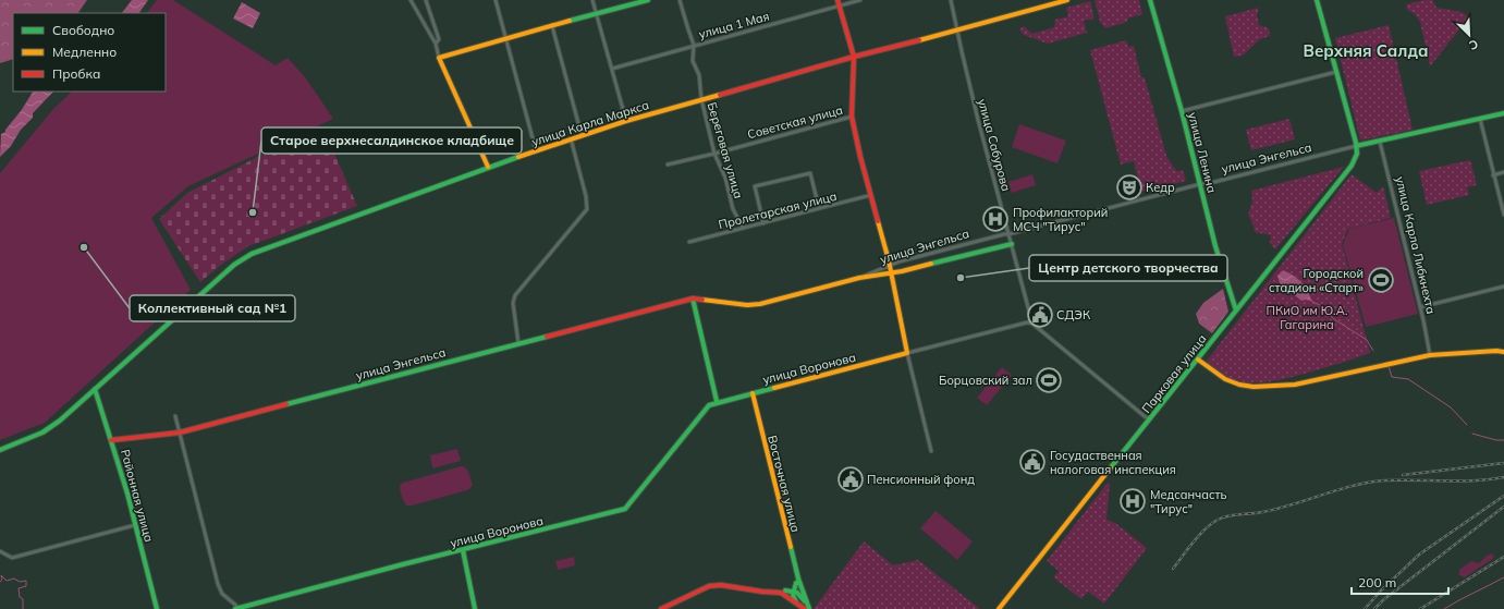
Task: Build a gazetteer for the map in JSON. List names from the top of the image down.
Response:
{
  "streets": {
    "street": [
      "улица 1 Мая",
      "Советская улица",
      "улица Карла Маркса",
      "улица Сабурова",
      "Береговая улица",
      "улица Ленина",
      "улица Энгельса",
      "Пролетарская улица",
      "улица Карла Либкнехта",
      "улица Воронова",
      "Парковая улица",
      "Восточная улица",
      "Районная улица"
    ]
  },
  "crossings": [
    ["улица 1 Мая", "Береговая улица"],
    ["Советская улица", "Береговая улица"],
    ["улица Карла Маркса", "улица Сабурова"],
    ["улица Карла Маркса", "Береговая улица"],
    ["улица Карла Маркса", "Районная улица"],
    ["улица Сабурова", "улица Энгельса"],
    ["Береговая улица", "Пролетарская улица"],
    ["улица Ленина", "улица Энгельса"],
    ["улица Ленина", "Парковая улица"],
    ["улица Энгельса", "улица Карла Либкнехта"],
    ["улица Энгельса", "Парковая улица"],
    ["улица Энгельса", "Районная улица"],
    ["улица Воронова", "Восточная улица"]
  ],
  "districts": ["Верхняя Салда"],
  "parks": ["ПКиО им Ю.А. Гагарина"],
  "places": {
    "theatre": ["Кедр"],
    "other": ["Старое верхнесалдинское кладбище", "Коллективный сад №1", "Центр детского творчества"],
    "hospital": ["Профилакторий МСЧ \"Тирус\"", "Медсанчасть \"Тирус\""],
    "sports": ["Городской стадион «Старт»", "Борцовский зал"],
    "public building": ["СДЭК", "Госудаственная налоговая инспекция", "Пенсионный фонд"]
  },
  "legend": ["Свободно", "Медленно", "Пробка"],
  "scale_bar": "200 m",
  "north": "bottom right"
}
